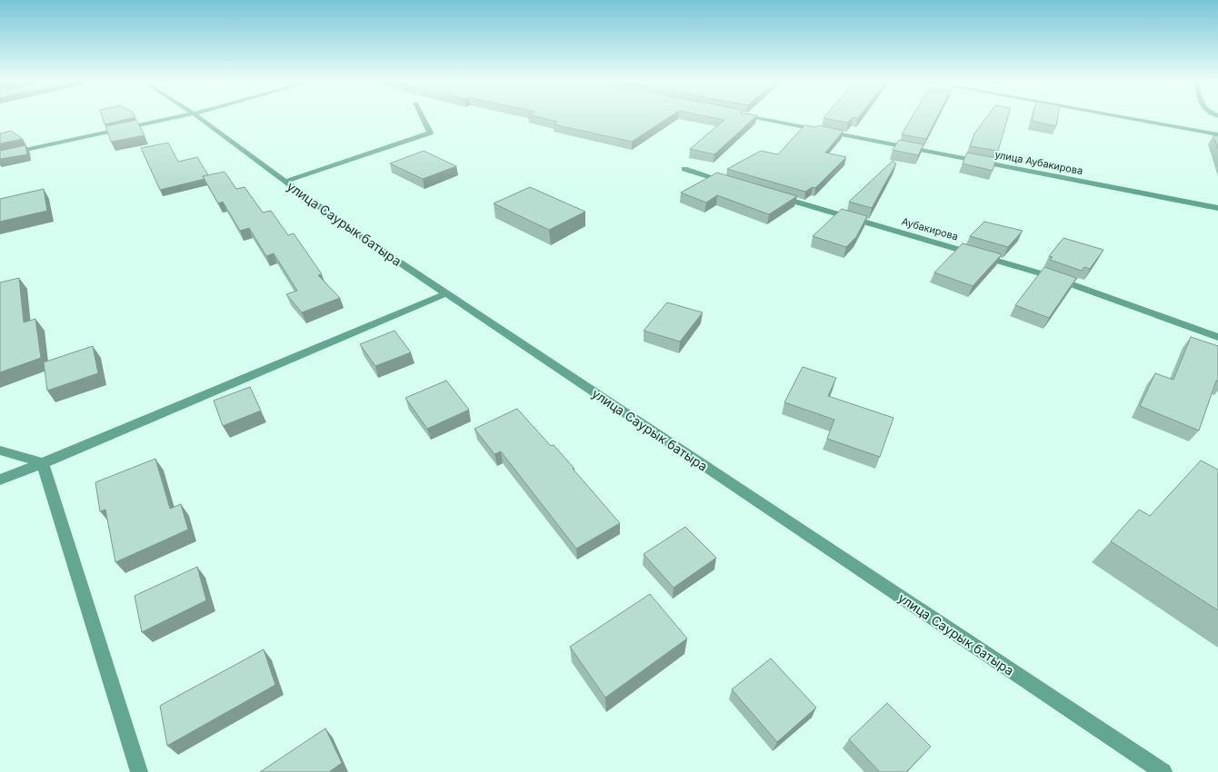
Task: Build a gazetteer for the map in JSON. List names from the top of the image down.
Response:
{
  "streets": {
    "street": ["улица Аубакирова", "улица Саурык батыра", "Аубакирова"]
  }
}
